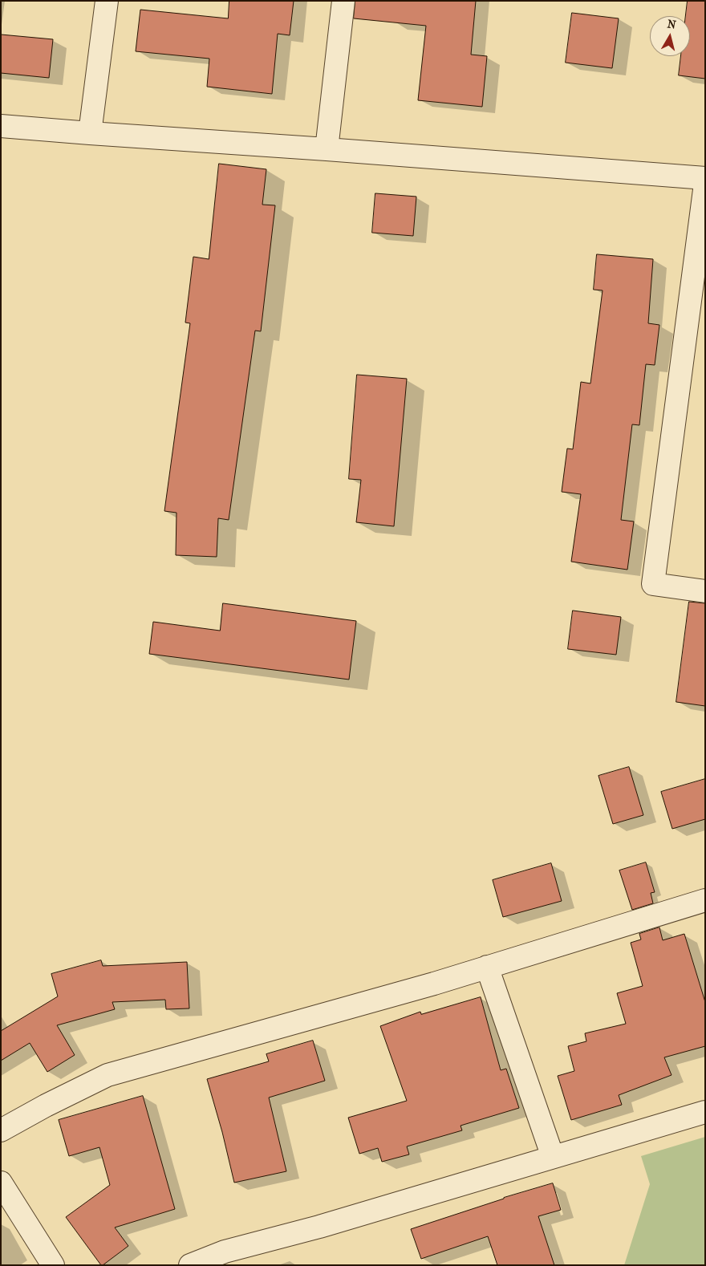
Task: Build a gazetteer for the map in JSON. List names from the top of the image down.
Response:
{
  "north": "top"
}
